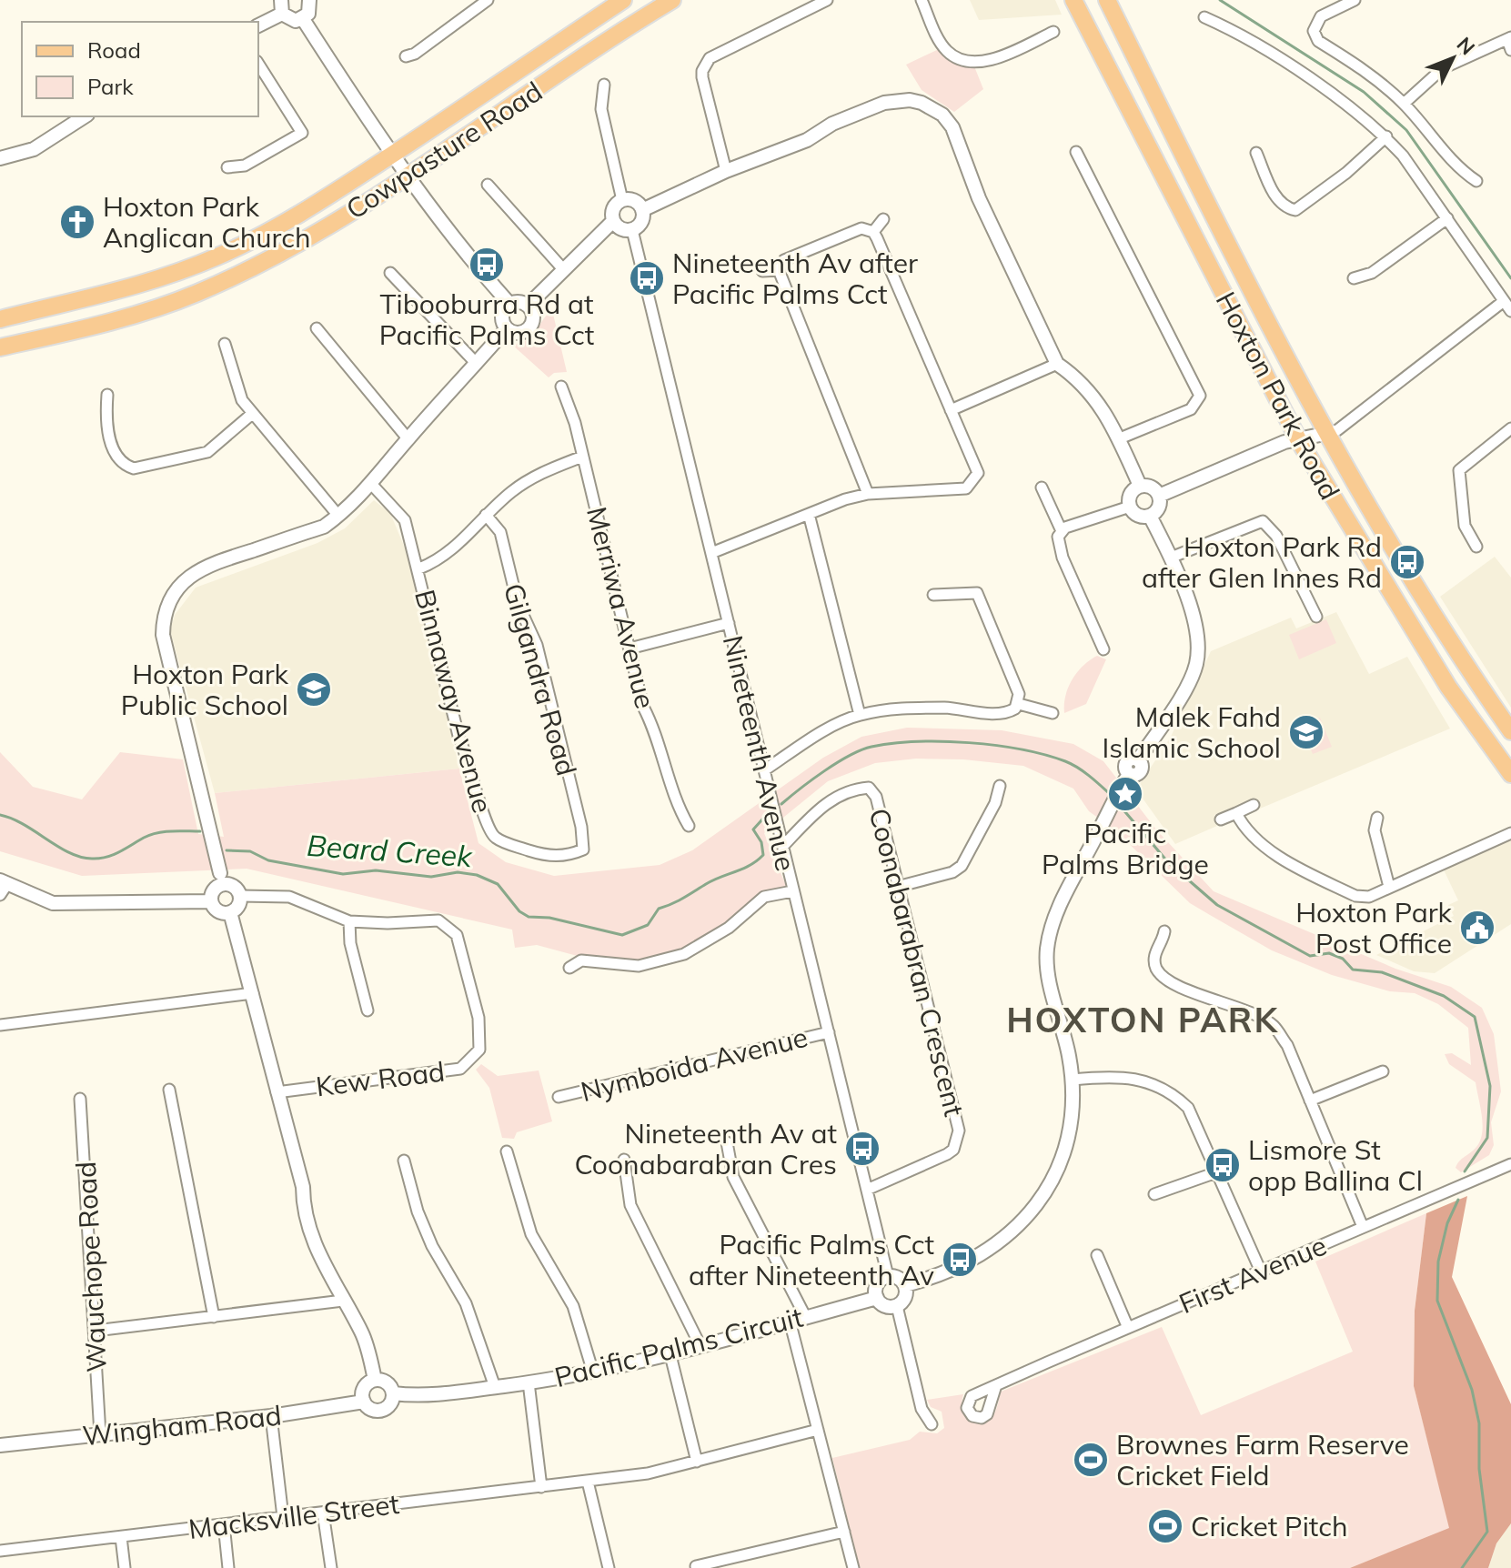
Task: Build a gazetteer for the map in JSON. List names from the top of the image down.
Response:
{
  "streets": {
    "main road": ["Cowpasture Road", "Hoxton Park Road"],
    "street": [
      "Merriwa Avenue",
      "Gilgandra Road",
      "Binnaway Avenue",
      "Nineteenth Avenue",
      "Coonabarabran Crescent",
      "Nymboida Avenue",
      "Kew Road",
      "Wauchope Road",
      "First Avenue",
      "Pacific Palms Circuit",
      "Wingham Road",
      "Macksville Street"
    ]
  },
  "crossings": [
    ["Gilgandra Road", "Binnaway Avenue"],
    ["Nineteenth Avenue", "Coonabarabran Crescent"],
    ["Nineteenth Avenue", "Nymboida Avenue"],
    ["Nineteenth Avenue", "Pacific Palms Circuit"],
    ["Wauchope Road", "Wingham Road"],
    ["Pacific Palms Circuit", "Wingham Road"]
  ],
  "districts": ["HOXTON PARK"],
  "water": ["Beard Creek"],
  "places": {
    "church": ["Hoxton Park Anglican Church"],
    "bus stop": [
      "Tibooburra Rd at Pacific Palms Cct",
      "Nineteenth Av after Pacific Palms Cct",
      "Hoxton Park Rd after Glen Innes Rd",
      "Nineteenth Av at Coonabarabran Cres",
      "Lismore St opp Ballina Cl",
      "Pacific Palms Cct after Nineteenth Av"
    ],
    "school or university": ["Hoxton Park Public School", "Malek Fahd Islamic School"],
    "place": ["Pacific Palms Bridge"],
    "public building": ["Hoxton Park Post Office"],
    "sports": ["Brownes Farm Reserve Cricket Field", "Cricket Pitch"]
  },
  "legend": ["Road", "Park"],
  "north": "top right"
}
